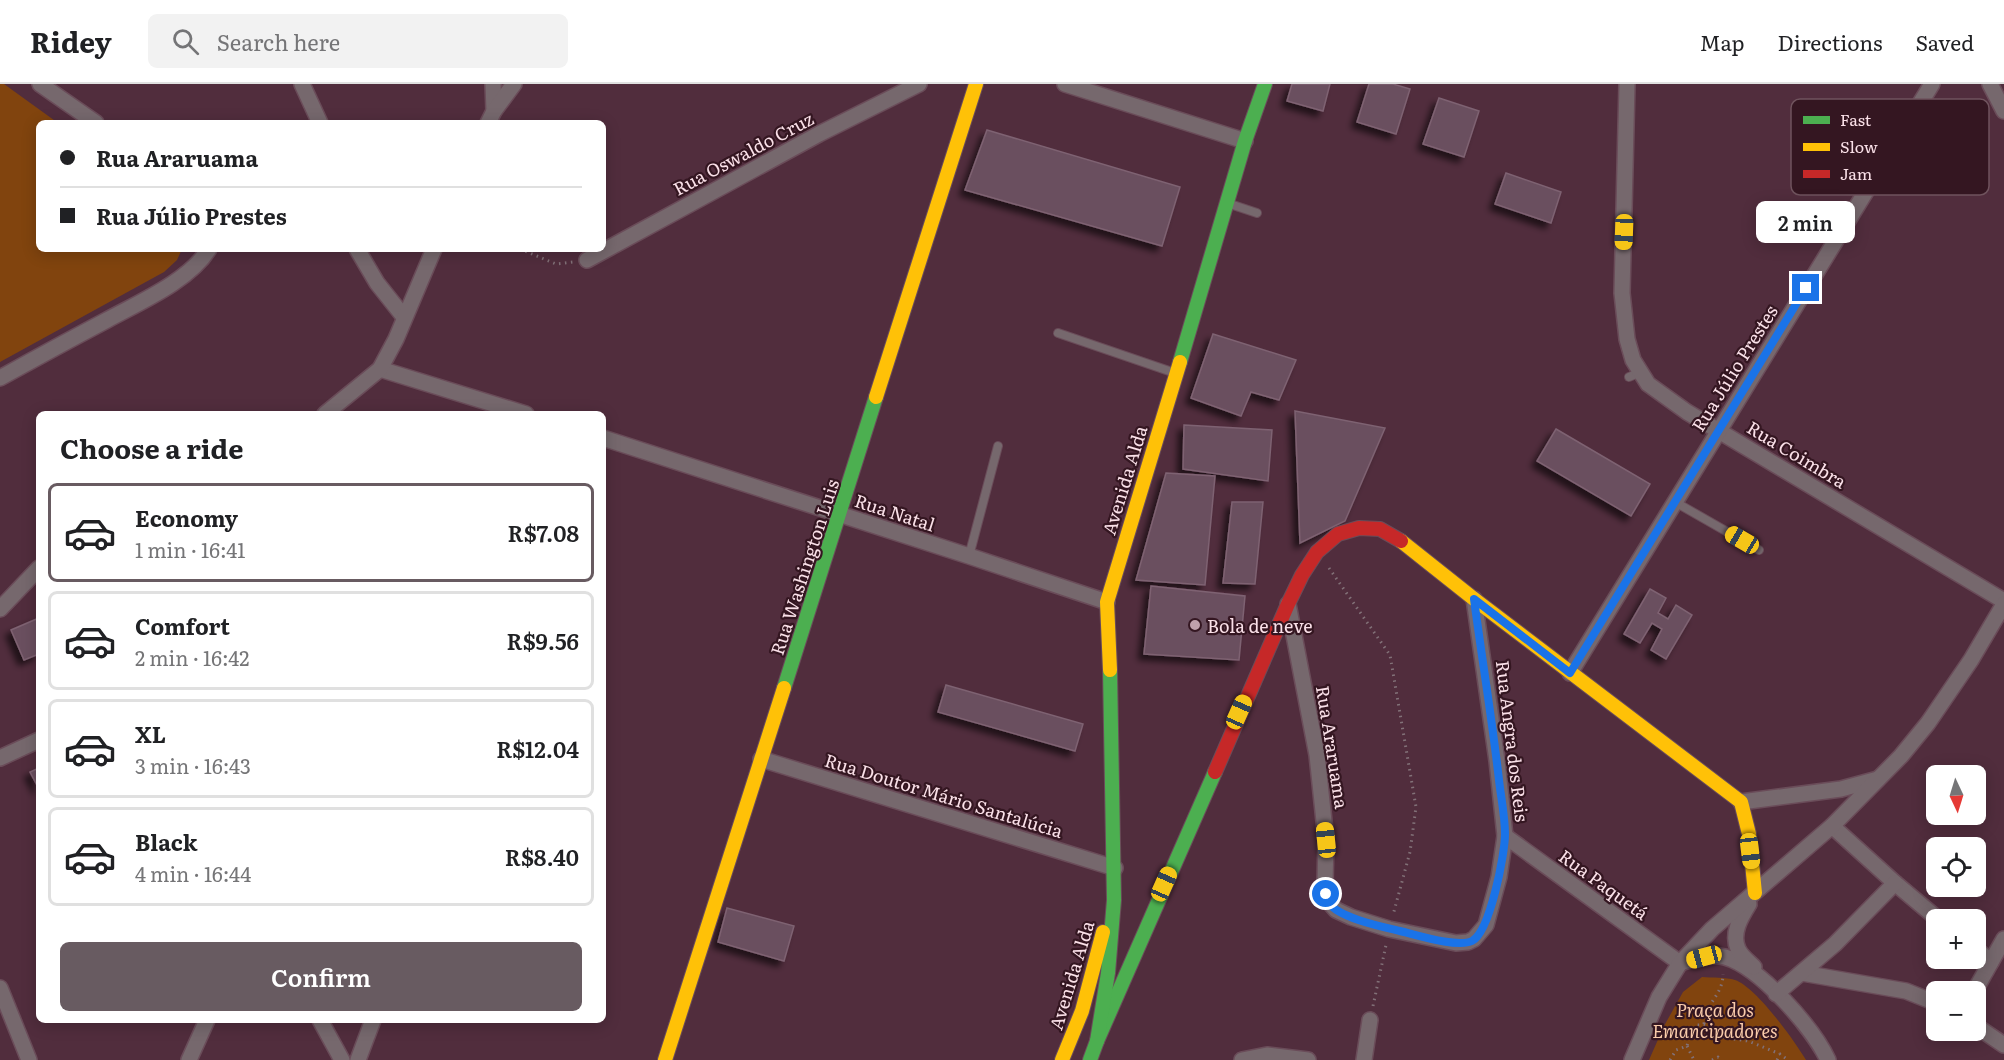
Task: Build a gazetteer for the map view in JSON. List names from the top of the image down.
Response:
{
  "streets": {
    "street": [
      "Rua Oswaldo Cruz",
      "Rua Júlio Prestes",
      "Rua Coimbra",
      "Avenida Alda",
      "Rua Natal",
      "Rua Washington Luis",
      "Rua Angra dos Reis",
      "Rua Araruama",
      "Rua Doutor Mário Santalúcia",
      "Rua Paquetá"
    ]
  },
  "crossings": [
    ["Rua Júlio Prestes", "Rua Coimbra"],
    ["Avenida Alda", "Rua Natal"],
    ["Avenida Alda", "Rua Doutor Mário Santalúcia"],
    ["Rua Natal", "Rua Washington Luis"],
    ["Rua Washington Luis", "Rua Doutor Mário Santalúcia"],
    ["Rua Angra dos Reis", "Rua Araruama"],
    ["Rua Angra dos Reis", "Rua Paquetá"]
  ],
  "parks": ["Praça dos Emancipadores"],
  "places": ["Bola de neve"],
  "legend": ["Fast", "Slow", "Jam"],
  "north": "bottom",
  "page": {
    "header": "Ridey",
    "search": "Search here",
    "nav": ["Map", "Directions", "Saved"],
    "banner": ["Rua Araruama", "Rua Júlio Prestes"],
    "bubble": "2 min",
    "heading": "Choose a ride",
    "list": [
      {
        "name": "Economy",
        "note": "1 min · 16:41",
        "value": "R$7.08"
      },
      {
        "name": "Comfort",
        "note": "2 min · 16:42",
        "value": "R$9.56"
      },
      {
        "name": "XL",
        "note": "3 min · 16:43",
        "value": "R$12.04"
      },
      {
        "name": "Black",
        "note": "4 min · 16:44",
        "value": "R$8.40"
      }
    ],
    "map_buttons": ["+", "−"],
    "buttons": "Confirm"
  }
}
